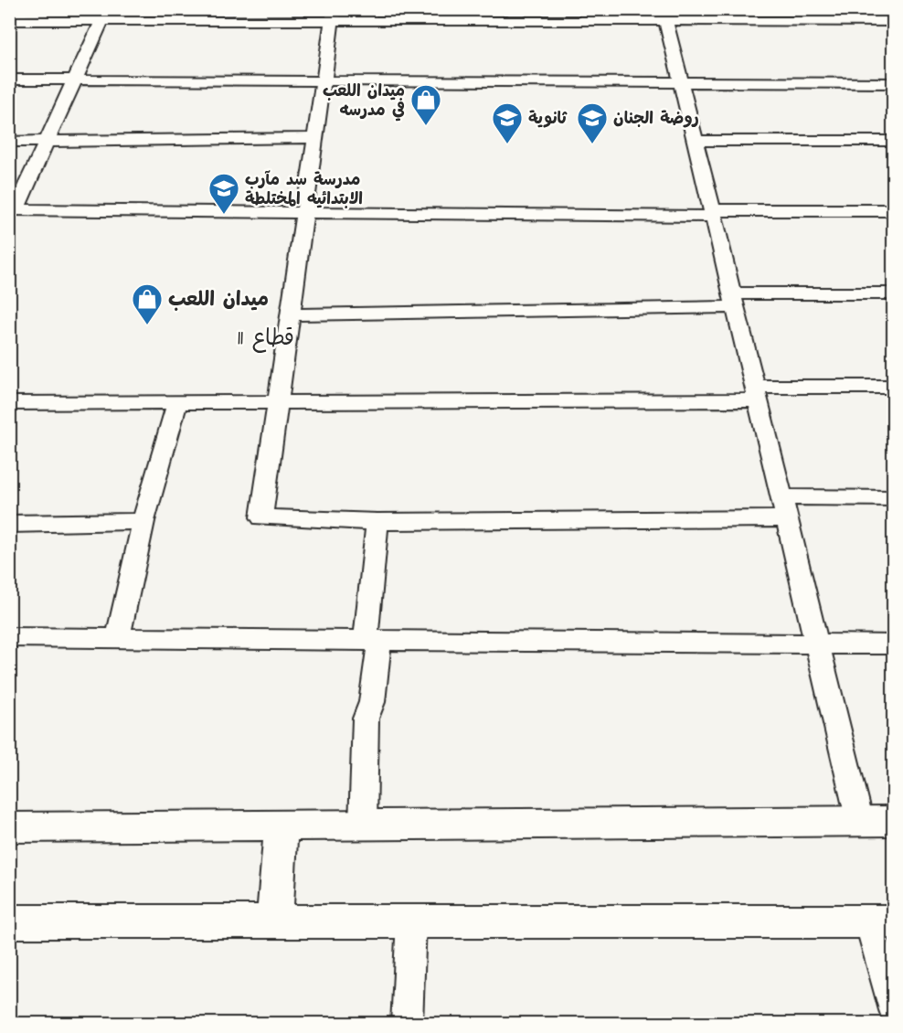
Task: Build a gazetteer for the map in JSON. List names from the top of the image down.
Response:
{
  "districts": ["قطاع 11"],
  "places": {
    "shop": ["ميدان اللعب في مدرسه", "ميدان اللعب"],
    "school or university": ["ثانوية", "روضة الجنان", "مدرسة سد مآرب الابتدائيه المختلطة"]
  }
}
